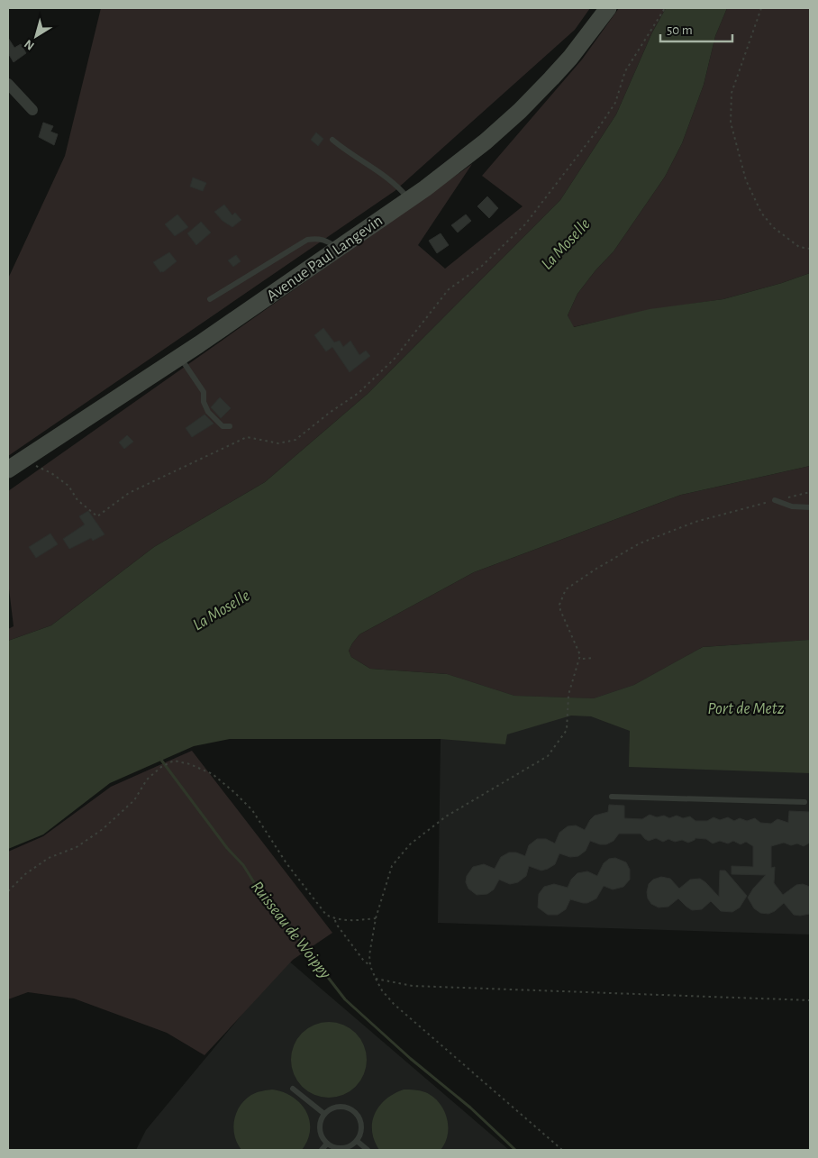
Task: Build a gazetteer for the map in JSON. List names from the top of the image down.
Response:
{
  "streets": {
    "main road": ["Avenue Paul Langevin"]
  },
  "water": ["La Moselle", "Port de Metz", "Ruisseau de Woippy"],
  "scale_bar": "50 m",
  "north": "bottom left"
}
